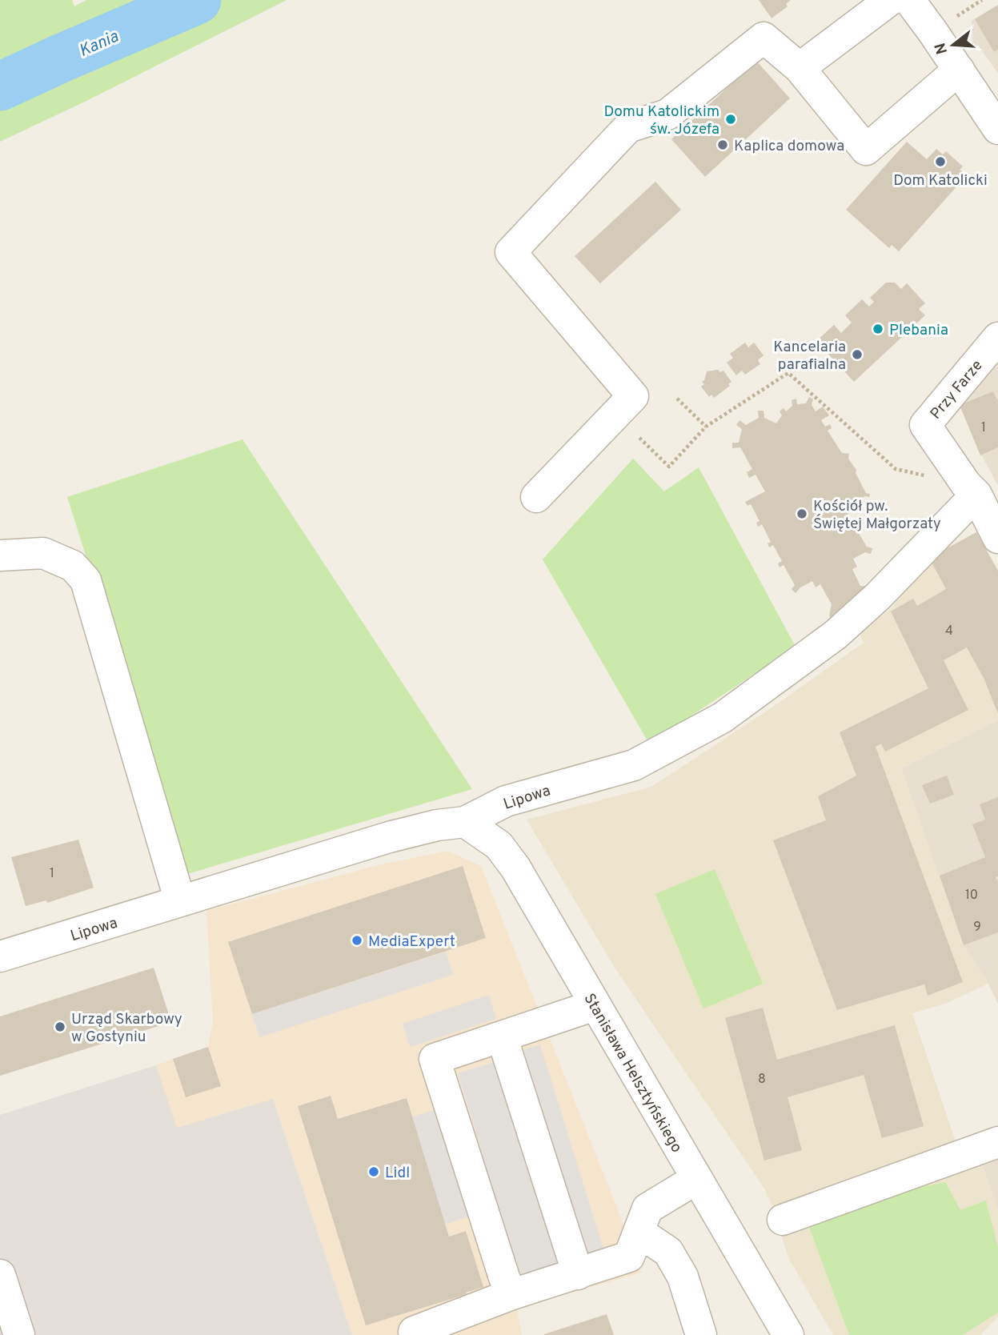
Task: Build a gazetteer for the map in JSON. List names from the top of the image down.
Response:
{
  "streets": {
    "street": ["Przy Farze", "Lipowa", "Stanisława Helsztyńskiego"]
  },
  "crossings": [
    ["Przy Farze", "Lipowa"],
    ["Lipowa", "Stanisława Helsztyńskiego"]
  ],
  "water": ["Kania"],
  "places": [
    "Domu Katolickim św. Józefa",
    "Kaplica domowa",
    "Dom Katolicki",
    "Plebania",
    "Kancelaria parafialna",
    "Kościół pw. Świętej Małgorzaty",
    "MediaExpert",
    "Urząd Skarbowy w Gostyniu",
    "Lidl"
  ],
  "house_numbers": [
    "1",
    "4",
    "1",
    "10",
    "9",
    "8"
  ],
  "north": "left"
}
